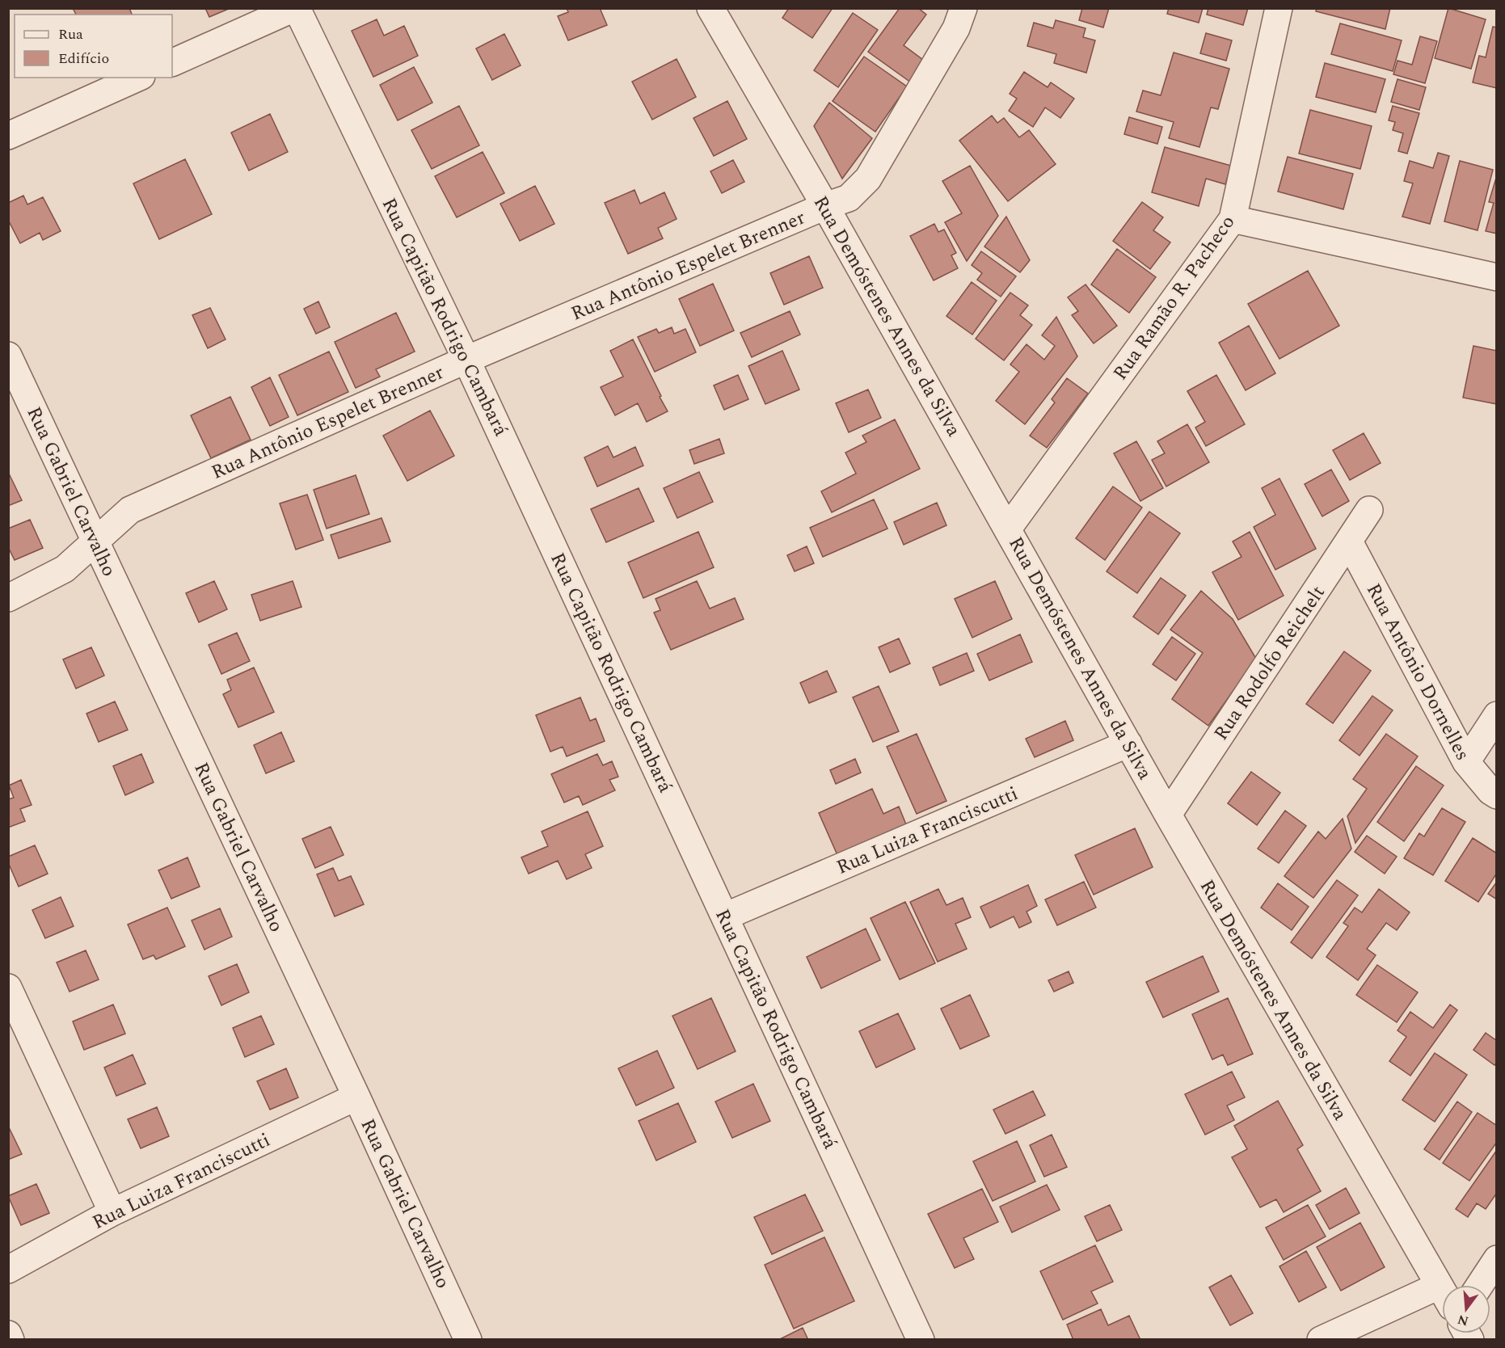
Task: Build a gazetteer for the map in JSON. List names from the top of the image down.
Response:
{
  "streets": {
    "street": [
      "Rua Antônio Espelet Brenner",
      "Rua Ramão R. Pacheco",
      "Rua Demóstenes Annes da Silva",
      "Rua Capitão Rodrigo Cambará",
      "Rua Gabriel Carvalho",
      "Rua Rodolfo Reichelt",
      "Rua Antônio Dornelles",
      "Rua Luiza Franciscutti"
    ]
  },
  "crossings": [
    ["Rua Antônio Espelet Brenner", "Rua Demóstenes Annes da Silva"],
    ["Rua Antônio Espelet Brenner", "Rua Capitão Rodrigo Cambará"],
    ["Rua Antônio Espelet Brenner", "Rua Gabriel Carvalho"],
    ["Rua Ramão R. Pacheco", "Rua Demóstenes Annes da Silva"],
    ["Rua Demóstenes Annes da Silva", "Rua Rodolfo Reichelt"],
    ["Rua Demóstenes Annes da Silva", "Rua Luiza Franciscutti"],
    ["Rua Capitão Rodrigo Cambará", "Rua Luiza Franciscutti"],
    ["Rua Gabriel Carvalho", "Rua Luiza Franciscutti"],
    ["Rua Rodolfo Reichelt", "Rua Antônio Dornelles"]
  ],
  "legend": ["Rua", "Edifício"],
  "north": "bottom"
}
